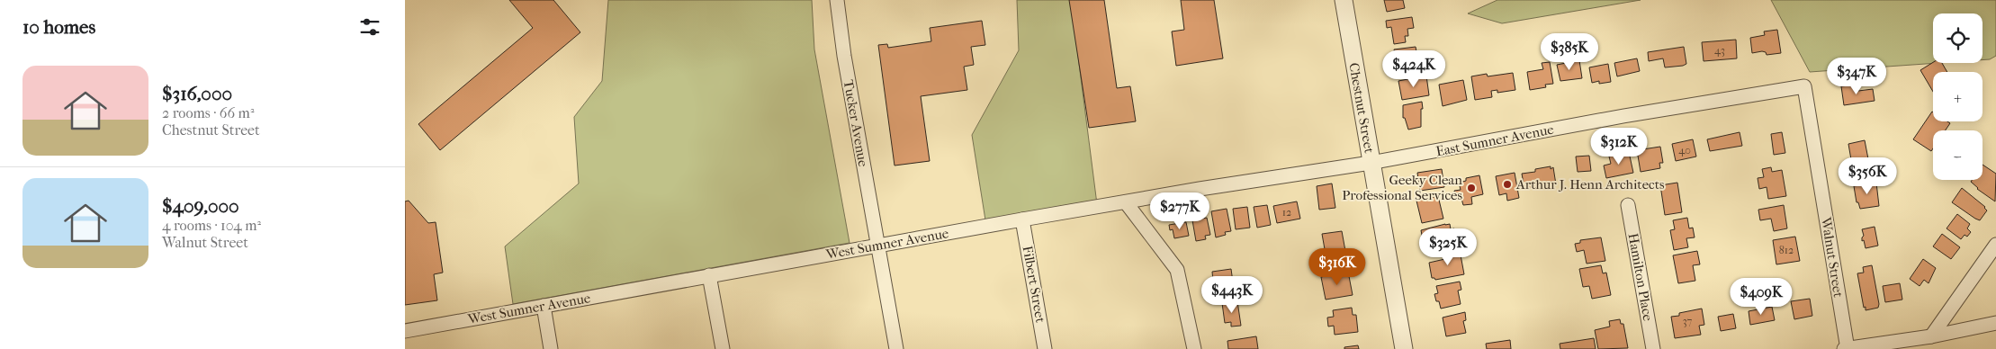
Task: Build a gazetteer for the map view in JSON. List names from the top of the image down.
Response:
{
  "streets": {
    "street": [
      "Chestnut Street",
      "Tucker Avenue",
      "East Sumner Avenue",
      "West Sumner Avenue",
      "Walnut Street",
      "Hamilton Place",
      "Filbert Street"
    ]
  },
  "crossings": [
    ["Chestnut Street", "East Sumner Avenue"],
    ["Chestnut Street", "West Sumner Avenue"],
    ["Tucker Avenue", "West Sumner Avenue"],
    ["East Sumner Avenue", "West Sumner Avenue"],
    ["East Sumner Avenue", "Walnut Street"],
    ["West Sumner Avenue", "Filbert Street"]
  ],
  "places": ["Arthur J. Henn Architects", "Geeky Clean Professional Services"],
  "house_numbers": [
    "43",
    "40",
    "12",
    "812",
    "37"
  ],
  "page": {
    "heading": "10 homes",
    "map_buttons": ["+", "−"],
    "price": [
      "$385K",
      "$424K",
      "$347K",
      "$312K",
      "$356K",
      "$277K",
      "$325K",
      "$316K",
      "$443K",
      "$409K"
    ],
    "list": [
      {
        "name": "$316,000",
        "note": "2 rooms · 66 m² · Chestnut Street"
      },
      {
        "name": "$409,000",
        "note": "4 rooms · 104 m² · Walnut Street"
      }
    ]
  }
}
